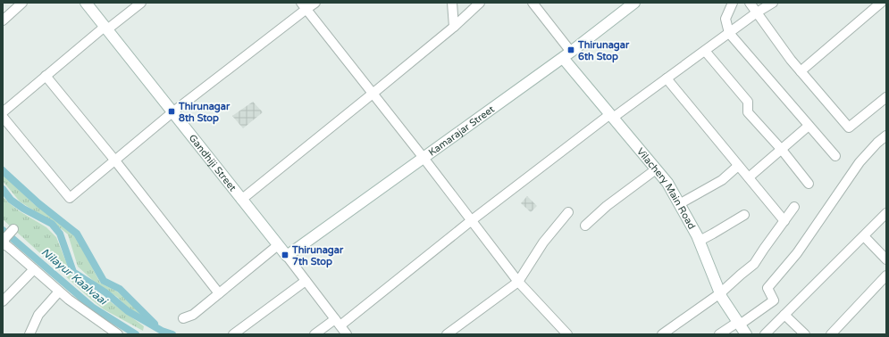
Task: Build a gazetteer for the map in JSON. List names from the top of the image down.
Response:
{
  "streets": {
    "main road": ["Kamarajar Street", "Gandhiji Street", "Vilachery Main Road"]
  },
  "crossings": [
    ["Kamarajar Street", "Gandhiji Street"],
    ["Kamarajar Street", "Vilachery Main Road"]
  ],
  "water": ["Nilayur Kaalvaai"],
  "places": {
    "transit": ["Thirunagar 6th Stop", "Thirunagar 8th Stop", "Thirunagar 7th Stop"]
  }
}
